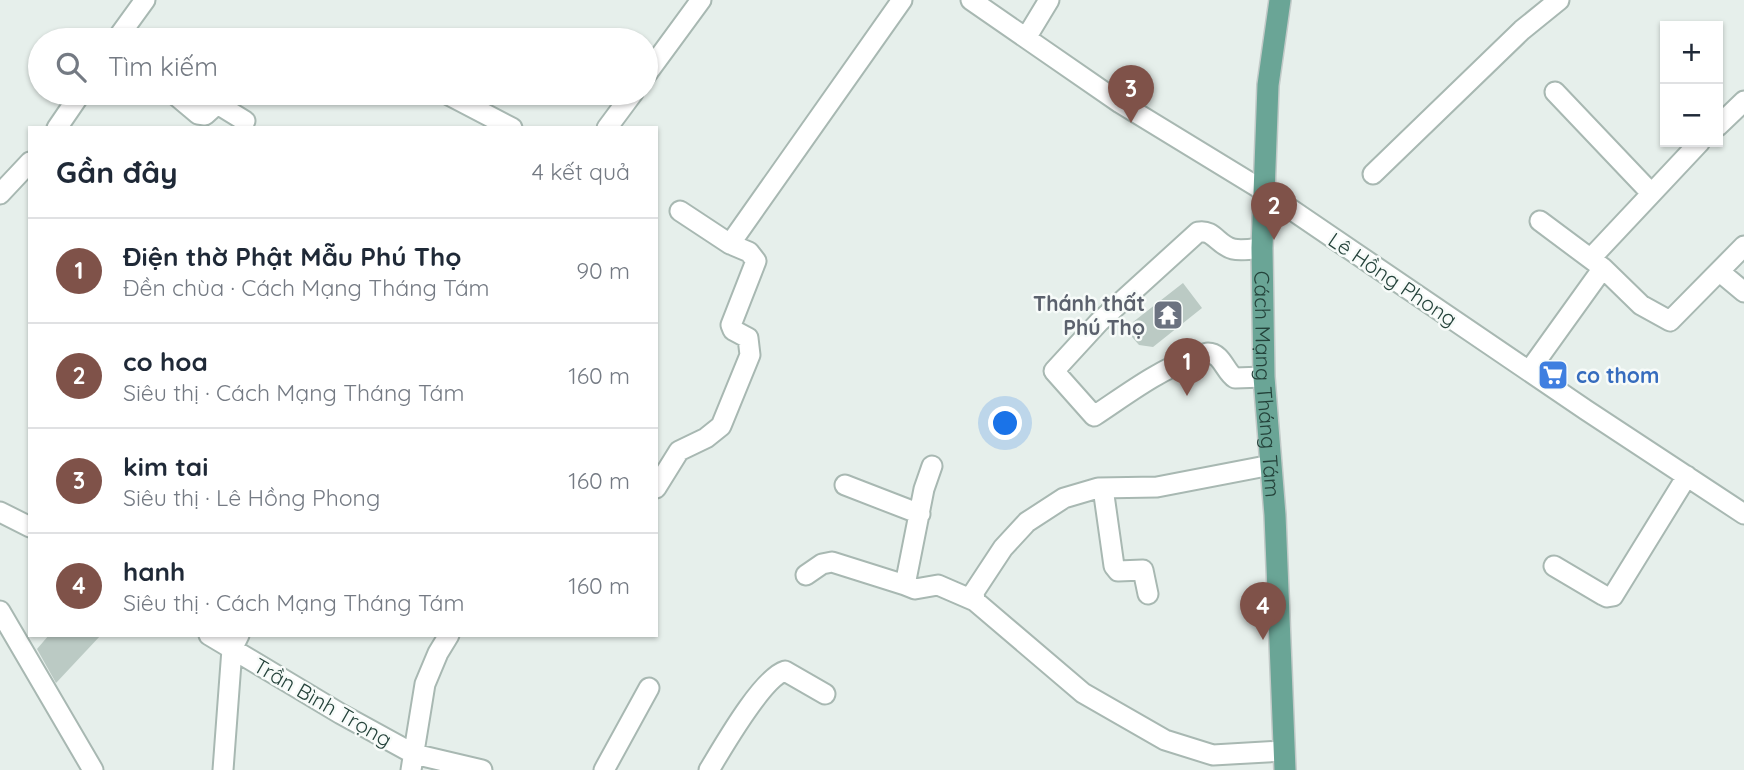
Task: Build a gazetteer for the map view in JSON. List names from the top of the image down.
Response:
{
  "streets": {
    "main road": ["Cách Mạng Tháng Tám"],
    "street": ["Lê Hồng Phong", "Trần Bình Trọng"]
  },
  "crossings": [
    ["Lê Hồng Phong", "Cách Mạng Tháng Tám"]
  ],
  "places": {
    "temple": ["Thánh thất Phú Thọ"],
    "supermarket": ["co thom"]
  },
  "page": {
    "map_buttons": ["+", "−"],
    "search": "Tìm kiếm",
    "pins": [
      "3",
      "2",
      "1",
      "4"
    ],
    "heading": ["Gần đây", "4 kết quả"],
    "list": [
      {
        "mark": "1",
        "name": "Điện thờ Phật Mẫu Phú Thọ",
        "note": "Đền chùa · Cách Mạng Tháng Tám",
        "value": "90 m"
      },
      {
        "mark": "2",
        "name": "co hoa",
        "note": "Siêu thị · Cách Mạng Tháng Tám",
        "value": "160 m"
      },
      {
        "mark": "3",
        "name": "kim tai",
        "note": "Siêu thị · Lê Hồng Phong",
        "value": "160 m"
      },
      {
        "mark": "4",
        "name": "hanh",
        "note": "Siêu thị · Cách Mạng Tháng Tám",
        "value": "160 m"
      }
    ]
  }
}
